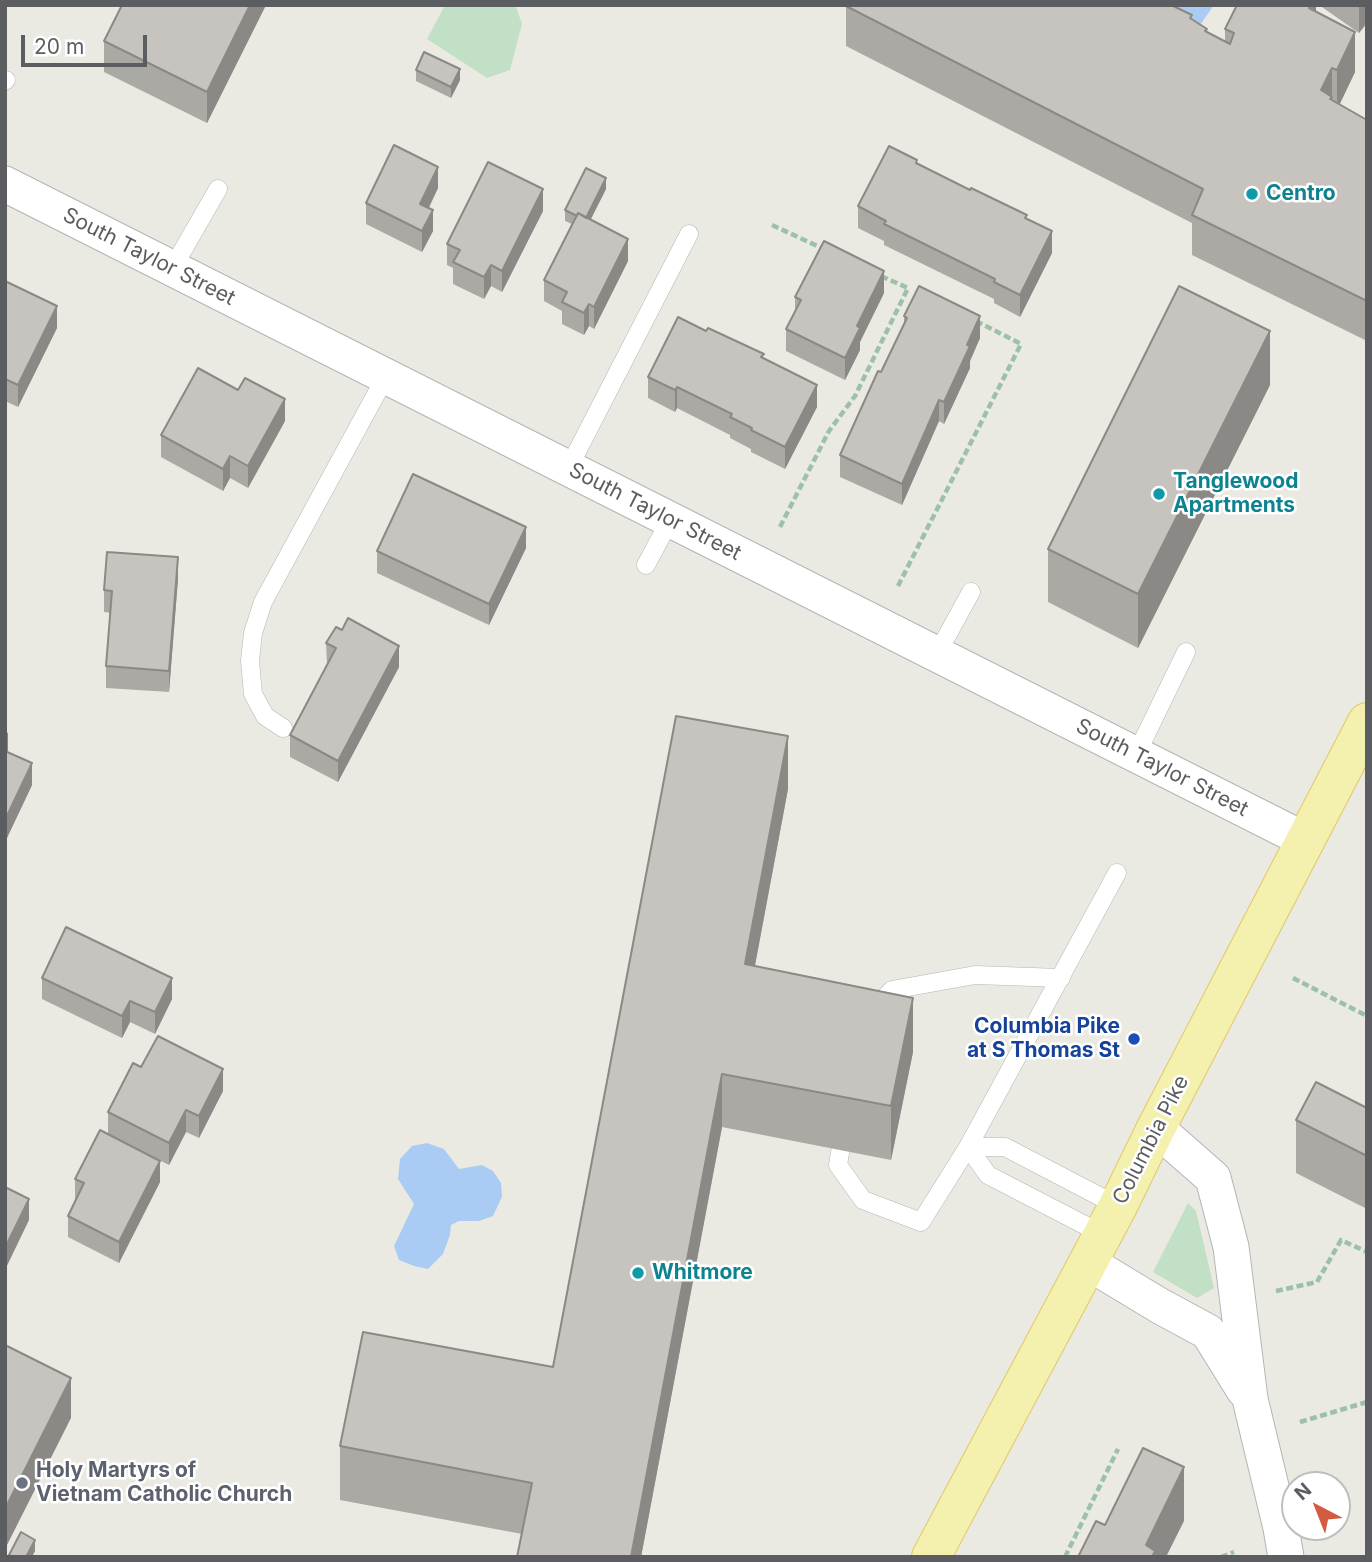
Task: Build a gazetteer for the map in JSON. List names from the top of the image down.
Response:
{
  "streets": {
    "main road": ["Columbia Pike"],
    "street": ["South Taylor Street"]
  },
  "crossings": [
    ["South Taylor Street", "Columbia Pike"]
  ],
  "places": [
    "Centro",
    "Tanglewood Apartments",
    "Columbia Pike at S Thomas St",
    "Whitmore",
    "Holy Martyrs of Vietnam Catholic Church"
  ],
  "scale_bar": "20 m",
  "north": "top left"
}
